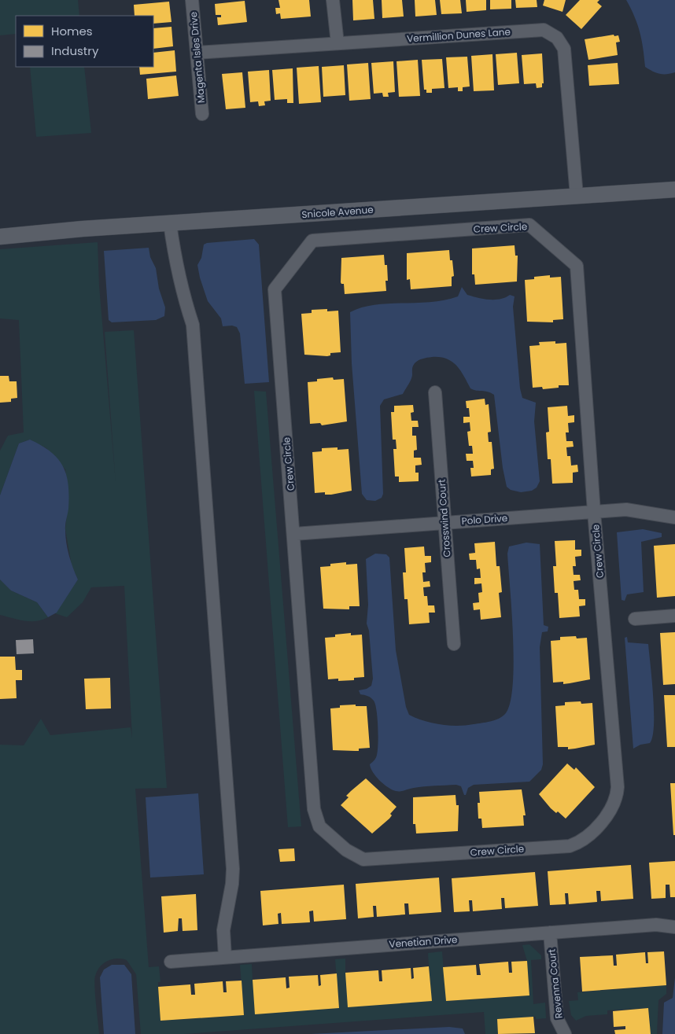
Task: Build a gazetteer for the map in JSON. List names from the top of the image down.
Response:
{
  "streets": {
    "street": [
      "Vermillion Dunes Lane",
      "Magenta Isles Drive",
      "Snicole Avenue",
      "Crew Circle",
      "Crosswind Court",
      "Polo Drive",
      "Venetian Drive",
      "Revenna Court"
    ]
  },
  "crossings": [
    ["Vermillion Dunes Lane", "Magenta Isles Drive"],
    ["Vermillion Dunes Lane", "Snicole Avenue"],
    ["Crew Circle", "Polo Drive"],
    ["Crosswind Court", "Polo Drive"],
    ["Venetian Drive", "Revenna Court"]
  ],
  "legend": ["Homes", "Industry"]
}
